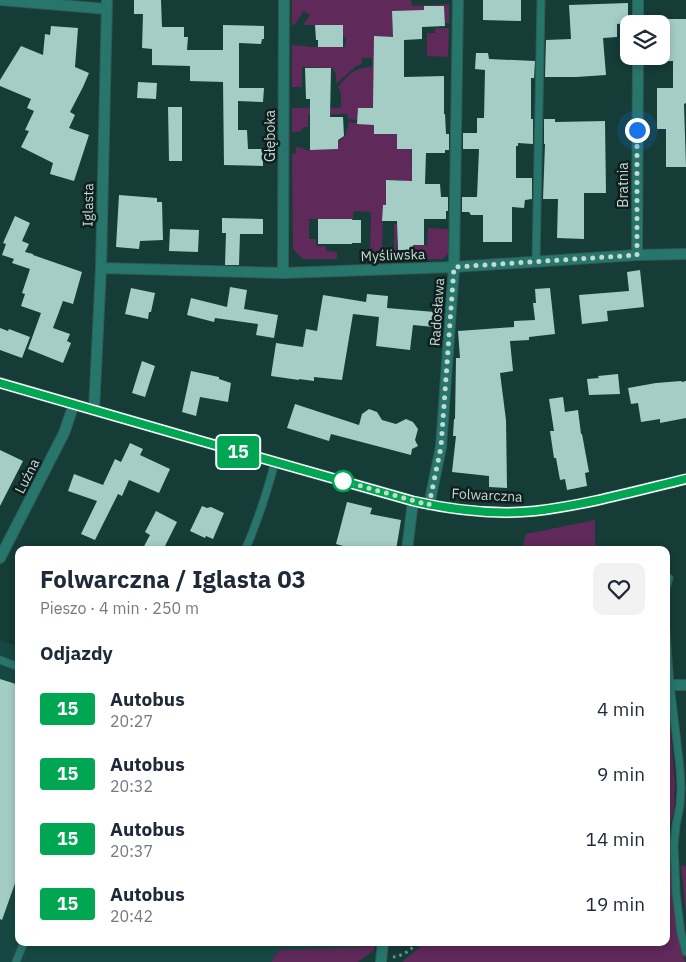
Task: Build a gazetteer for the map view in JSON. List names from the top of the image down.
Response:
{
  "streets": {
    "street": [
      "Głęboka",
      "Bratnia",
      "Iglasta",
      "Myśliwska",
      "Radosława",
      "Luźna",
      "Folwarczna"
    ]
  },
  "crossings": [
    ["Głęboka", "Myśliwska"],
    ["Bratnia", "Myśliwska"],
    ["Iglasta", "Myśliwska"],
    ["Iglasta", "Folwarczna"],
    ["Myśliwska", "Radosława"],
    ["Radosława", "Folwarczna"],
    ["Luźna", "Folwarczna"]
  ],
  "lines": ["bus line 15"],
  "page": {
    "on_map": "15",
    "heading": [
      ["Folwarczna / Iglasta 03", "Pieszo · 4 min · 250 m"],
      "Odjazdy"
    ],
    "list": [
      {
        "mark": "15",
        "name": "Autobus",
        "note": "20:27",
        "value": "4 min"
      },
      {
        "mark": "15",
        "name": "Autobus",
        "note": "20:32",
        "value": "9 min"
      },
      {
        "mark": "15",
        "name": "Autobus",
        "note": "20:37",
        "value": "14 min"
      },
      {
        "mark": "15",
        "name": "Autobus",
        "note": "20:42",
        "value": "19 min"
      }
    ]
  }
}
